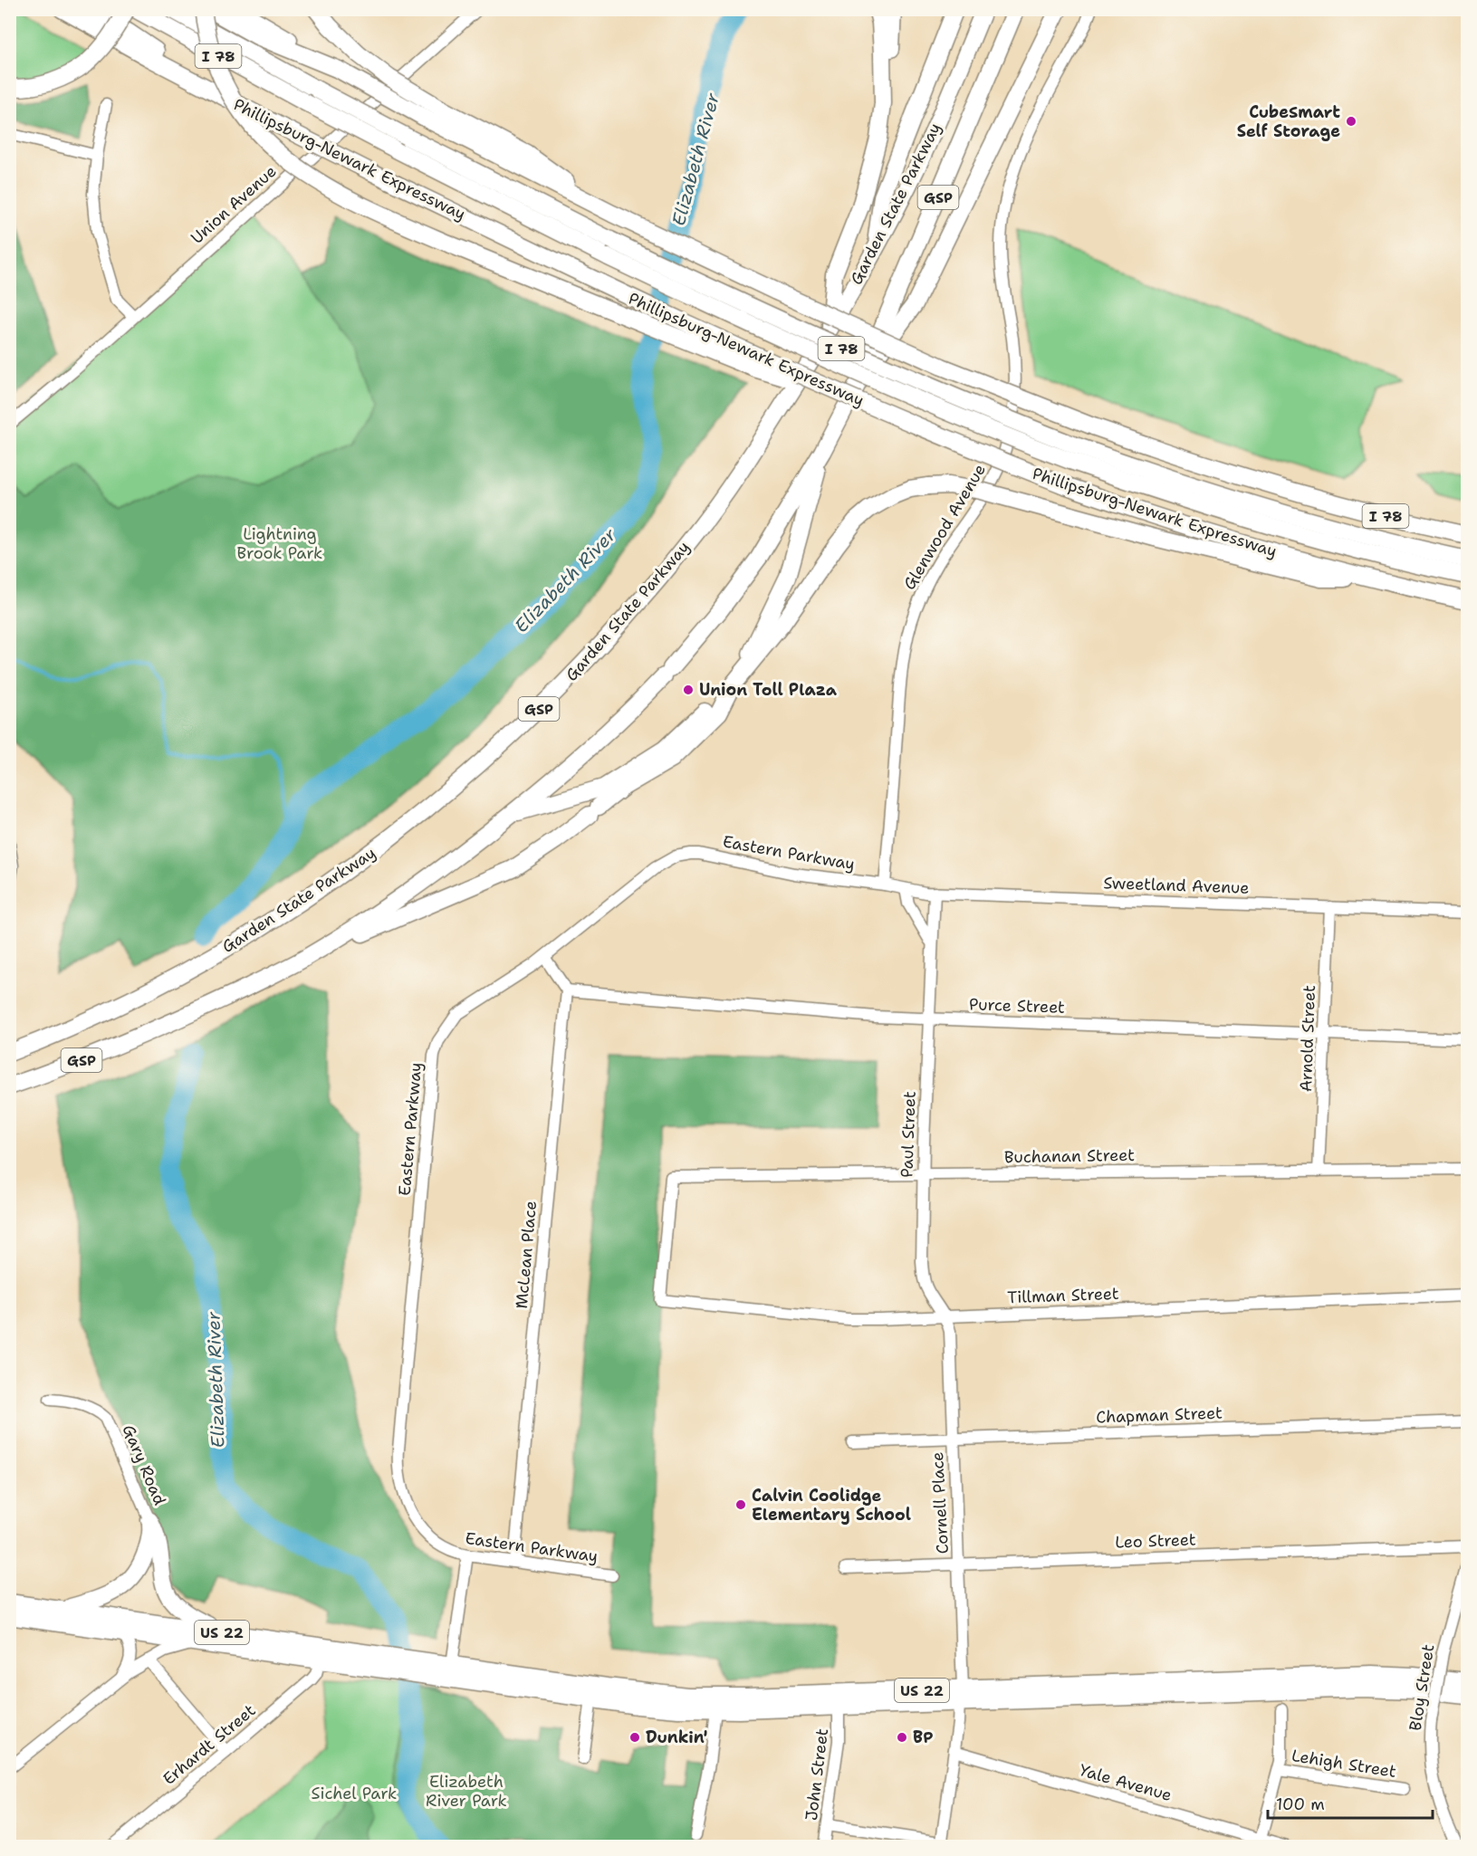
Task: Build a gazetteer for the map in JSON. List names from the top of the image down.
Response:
{
  "streets": {
    "highway": [
      "I 78",
      "Phillipsburg-Newark Expressway",
      "GSP",
      "Garden State Parkway",
      "US 22"
    ],
    "street": [
      "Union Avenue",
      "Glenwood Avenue",
      "Eastern Parkway",
      "Sweetland Avenue",
      "Purce Street",
      "Arnold Street",
      "Paul Street",
      "Buchanan Street",
      "McLean Place",
      "Tillman Street",
      "Chapman Street",
      "Gary Road",
      "Cornell Place",
      "Leo Street",
      "Bloy Street",
      "Erhardt Street",
      "Lehigh Street",
      "John Street",
      "Yale Avenue"
    ]
  },
  "crossings": [
    ["Glenwood Avenue", "Eastern Parkway"],
    ["Glenwood Avenue", "Sweetland Avenue"],
    ["Eastern Parkway", "Sweetland Avenue"],
    ["Eastern Parkway", "McLean Place"],
    ["Sweetland Avenue", "Arnold Street"],
    ["Sweetland Avenue", "Paul Street"],
    ["Purce Street", "Arnold Street"],
    ["Purce Street", "Paul Street"],
    ["Purce Street", "McLean Place"],
    ["Arnold Street", "Buchanan Street"],
    ["Paul Street", "Buchanan Street"],
    ["Paul Street", "Tillman Street"],
    ["Paul Street", "Cornell Place"],
    ["Buchanan Street", "Tillman Street"],
    ["Tillman Street", "Cornell Place"],
    ["Chapman Street", "Cornell Place"],
    ["Cornell Place", "Leo Street"],
    ["Cornell Place", "US 22"],
    ["Cornell Place", "Yale Avenue"],
    ["US 22", "Erhardt Street"],
    ["US 22", "John Street"]
  ],
  "water": ["Elizabeth River"],
  "parks": ["Lightning Brook Park", "Elizabeth River Park", "Sichel Park"],
  "places": [
    "CubeSmart Self Storage",
    "Union Toll Plaza",
    "Calvin Coolidge Elementary School",
    "Dunkin'",
    "BP"
  ],
  "scale_bar": "100 m"
}
